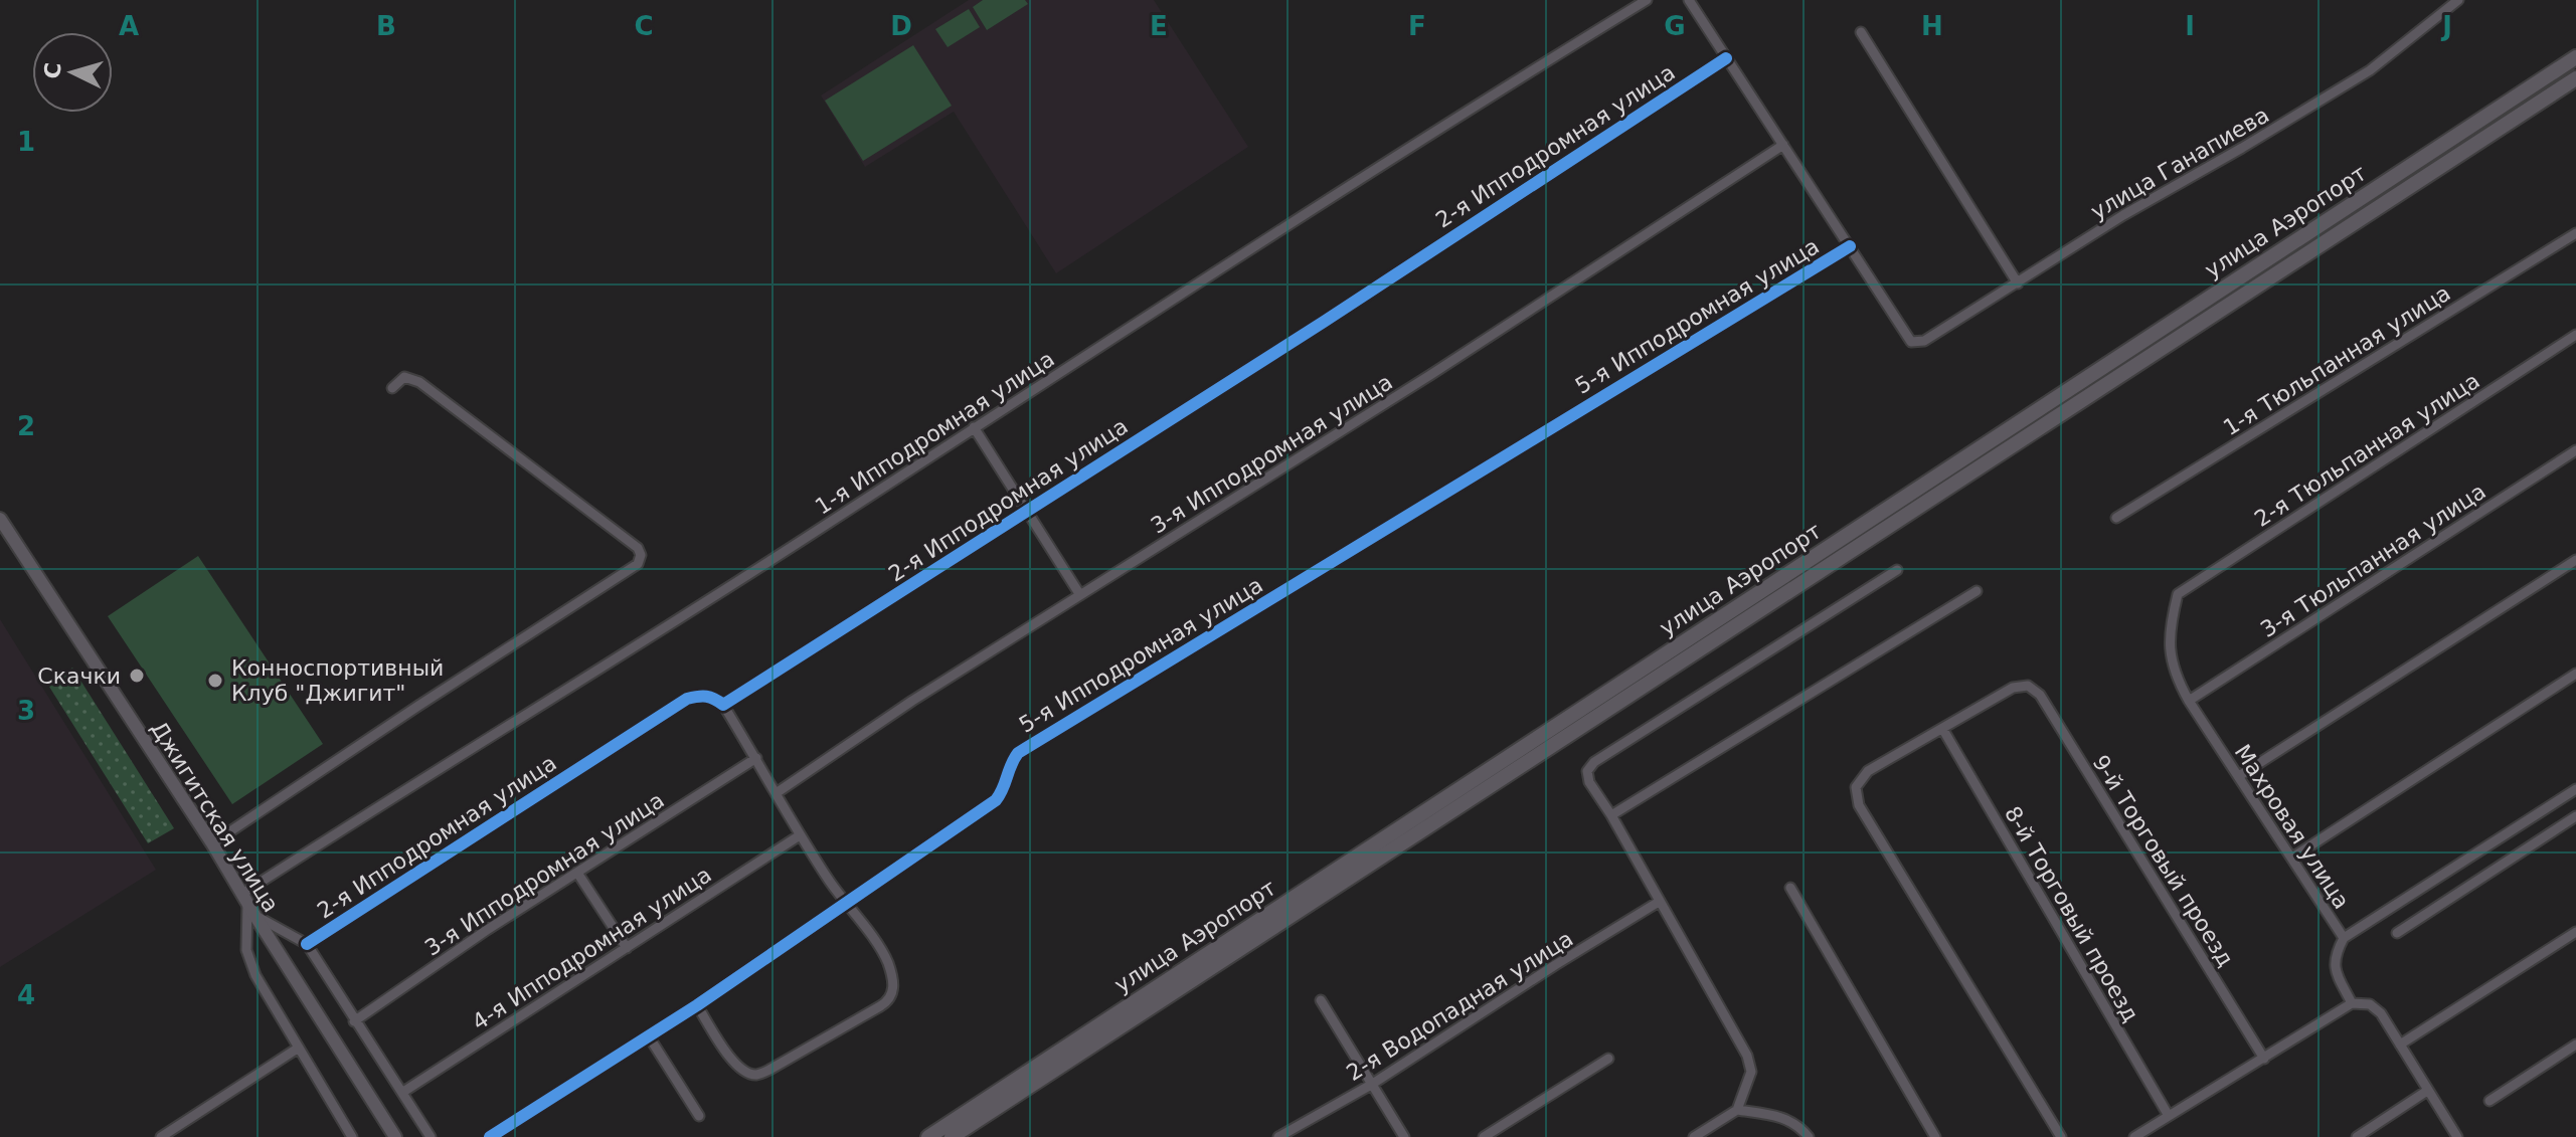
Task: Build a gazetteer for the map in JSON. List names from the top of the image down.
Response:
{
  "streets": {
    "main road": ["улица Аэропорт"],
    "street": [
      "2-я Ипподромная улица",
      "улица Ганапиева",
      "5-я Ипподромная улица",
      "1-я Тюльпанная улица",
      "1-я Ипподромная улица",
      "2-я Тюльпанная улица",
      "3-я Ипподромная улица",
      "3-я Тюльпанная улица",
      "Джигитская улица",
      "Махровая улица",
      "9-й Торговый проезд",
      "8-й Торговый проезд",
      "4-я Ипподромная улица",
      "2-я Водопадная улица"
    ]
  },
  "crossings": [
    ["улица Ганапиева", "5-я Ипподромная улица"],
    ["1-я Ипподромная улица", "Джигитская улица"],
    ["2-я Тюльпанная улица", "Махровая улица"],
    ["3-я Тюльпанная улица", "Махровая улица"],
    ["9-й Торговый проезд", "8-й Торговый проезд"]
  ],
  "places": ["Скачки", "Конноспортивный Клуб \"Джигит\""],
  "north": "left",
  "grid": {
    "columns": [
      "A",
      "B",
      "C",
      "D",
      "E",
      "F",
      "G",
      "H",
      "I",
      "J"
    ],
    "rows": [
      "1",
      "2",
      "3",
      "4"
    ]
  }
}
